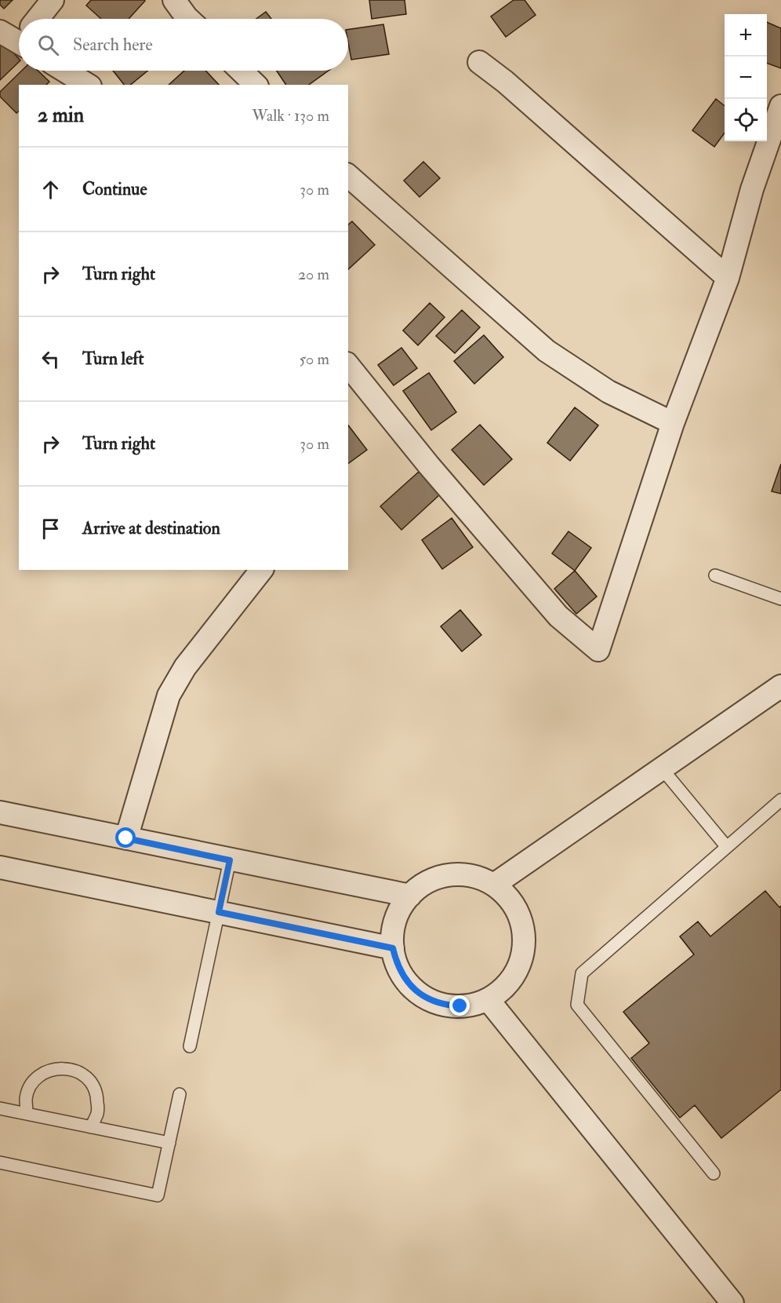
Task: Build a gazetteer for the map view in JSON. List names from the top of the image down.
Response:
{
  "page": {
    "map_buttons": ["+", "−"],
    "search": "Search here",
    "heading": ["2 min", "Walk · 130 m"],
    "list": [
      ["Continue", "30 m"],
      ["Turn right", "20 m"],
      ["Turn left", "50 m"],
      ["Turn right", "30 m"],
      "Arrive at destination"
    ]
  }
}
